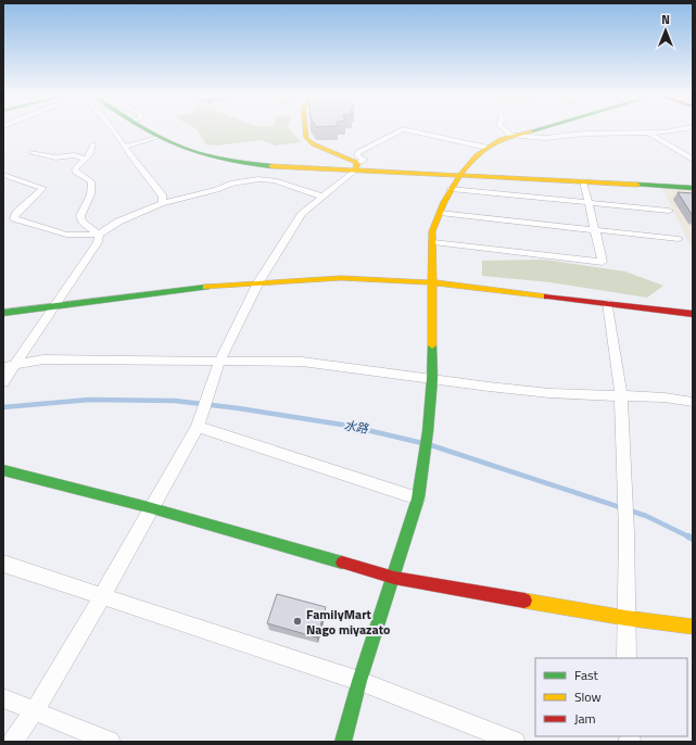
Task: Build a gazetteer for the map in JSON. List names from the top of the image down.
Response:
{
  "water": ["水路"],
  "places": ["FamilyMart Nago miyazato"],
  "legend": ["Fast", "Slow", "Jam"],
  "north": "top"
}
